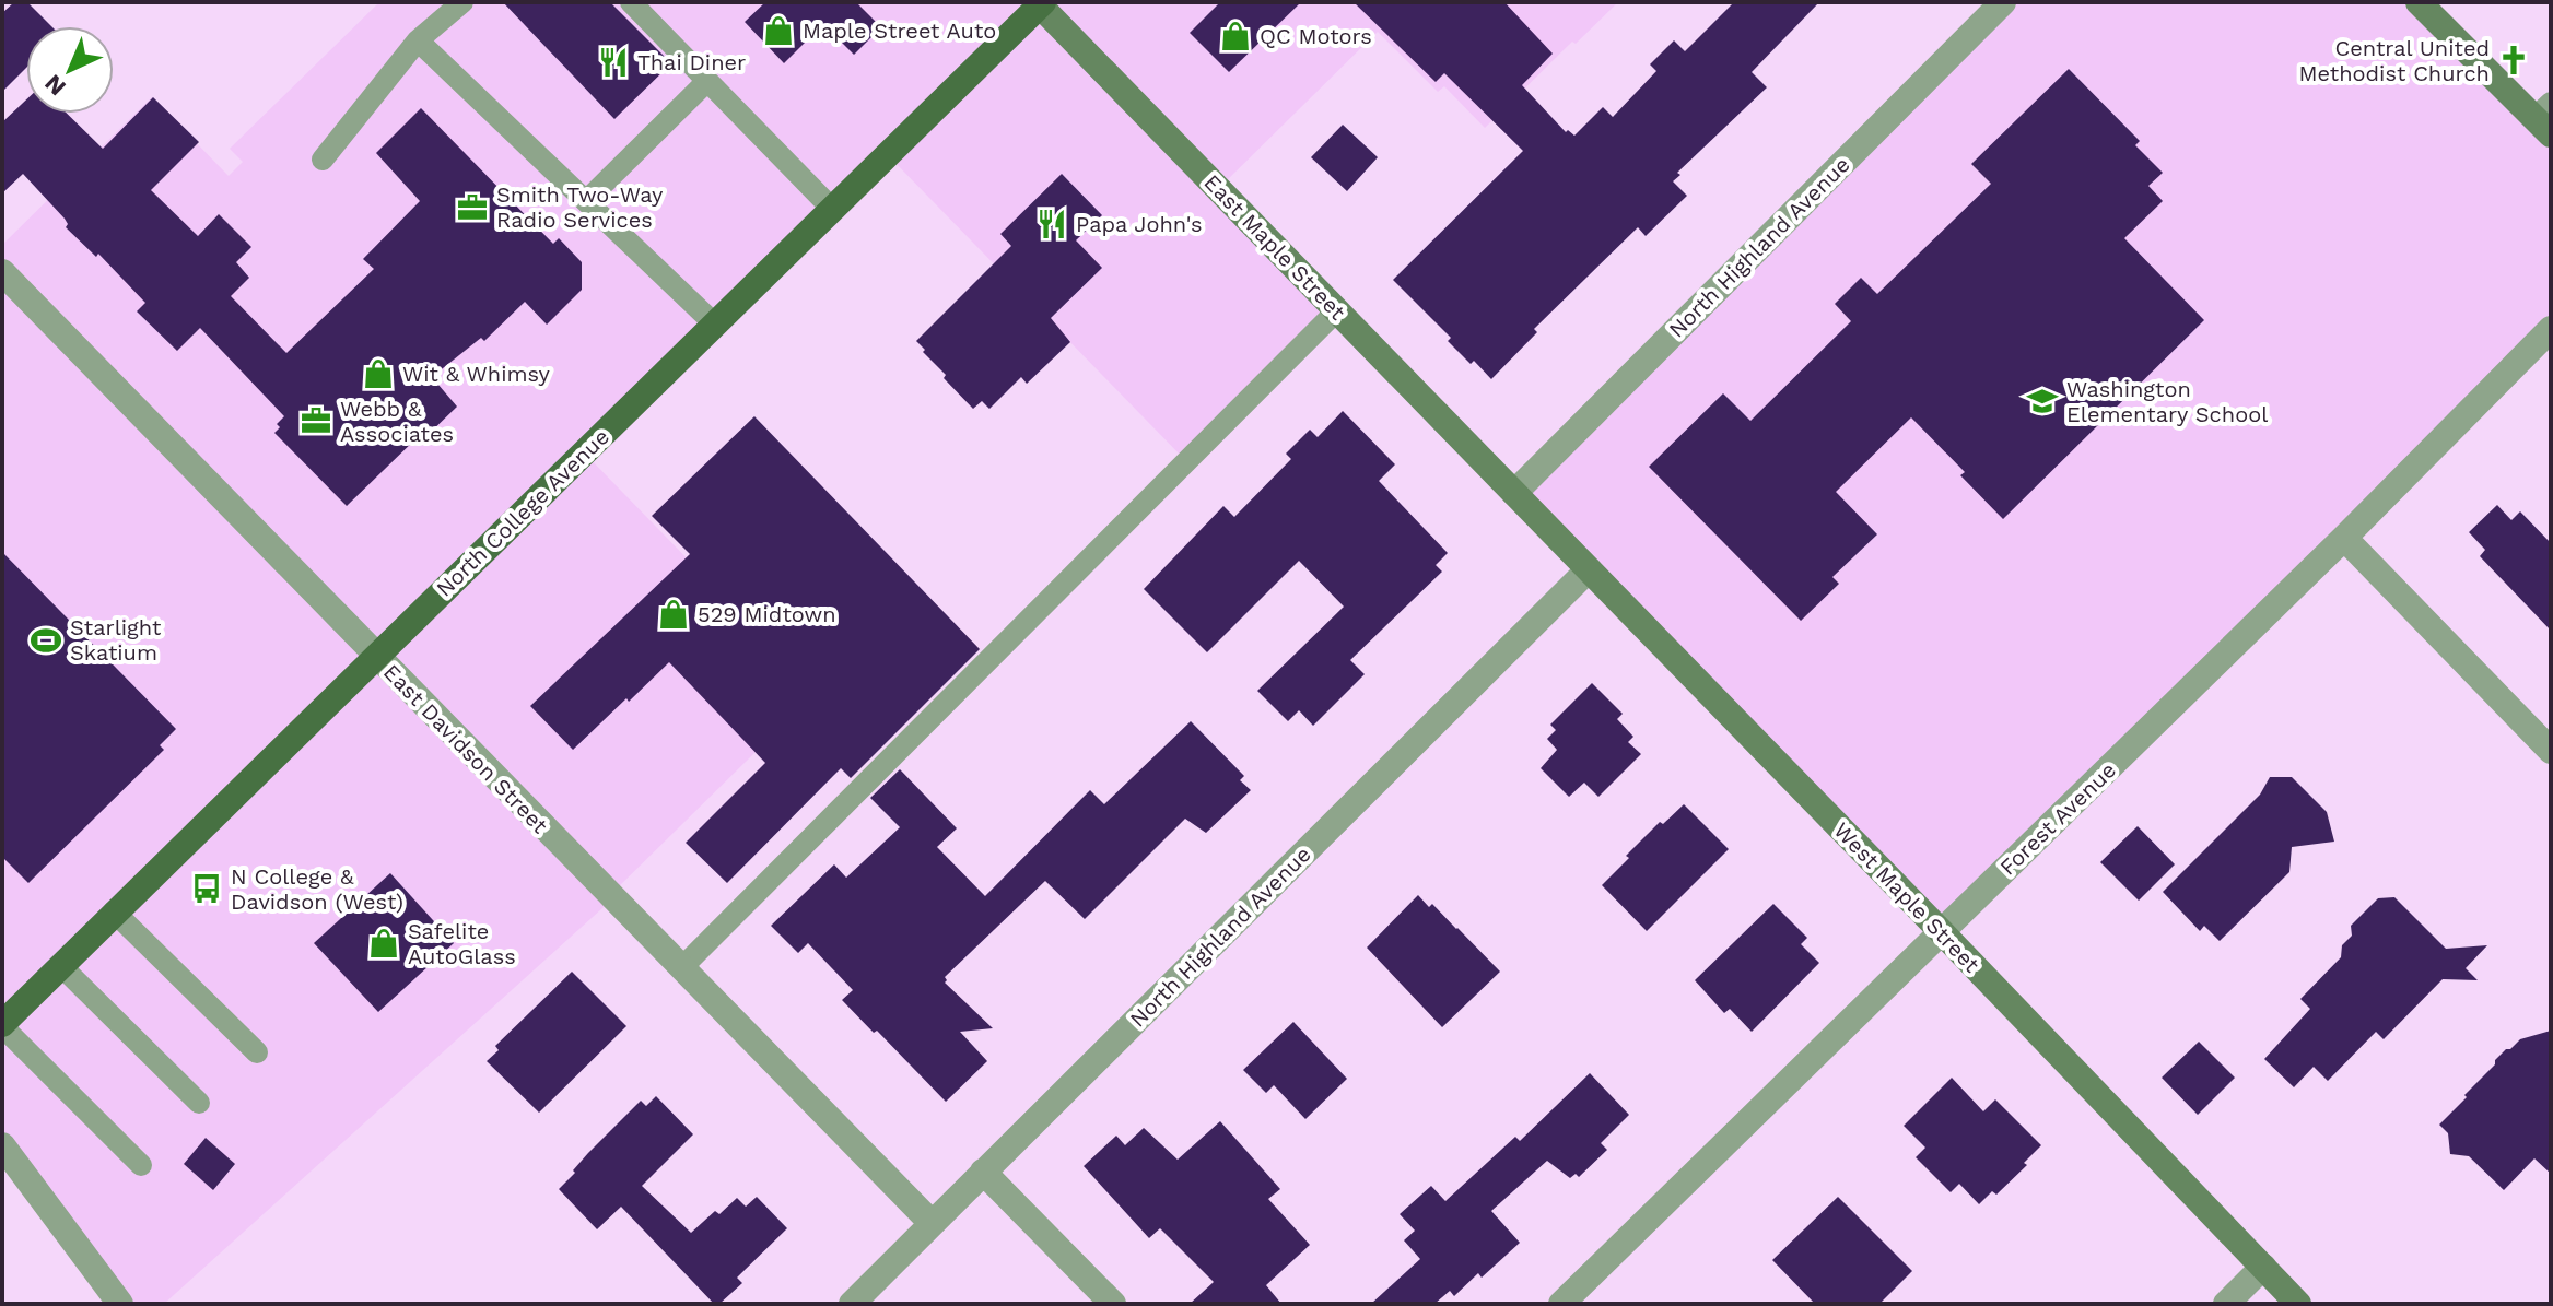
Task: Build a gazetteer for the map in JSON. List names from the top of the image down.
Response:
{
  "streets": {
    "main road": ["North College Avenue"],
    "street": [
      "East Maple Street",
      "North Highland Avenue",
      "East Davidson Street",
      "Forest Avenue",
      "West Maple Street"
    ]
  },
  "crossings": [
    ["East Maple Street", "North Highland Avenue"],
    ["East Maple Street", "North College Avenue"],
    ["East Maple Street", "West Maple Street"],
    ["North Highland Avenue", "East Davidson Street"],
    ["North Highland Avenue", "West Maple Street"],
    ["North College Avenue", "East Davidson Street"],
    ["Forest Avenue", "West Maple Street"]
  ],
  "places": {
    "shop": [
      "Maple Street Auto",
      "QC Motors",
      "Wit & Whimsy",
      "529 Midtown",
      "Safelite AutoGlass"
    ],
    "church": ["Central United Methodist Church"],
    "restaurant": ["Thai Diner", "Papa John's"],
    "office": ["Smith Two-Way Radio Services", "Webb & Associates"],
    "school or university": ["Washington Elementary School"],
    "sports": ["Starlight Skatium"],
    "bus stop": ["N College & Davidson (West)"]
  },
  "north": "bottom left"
}
